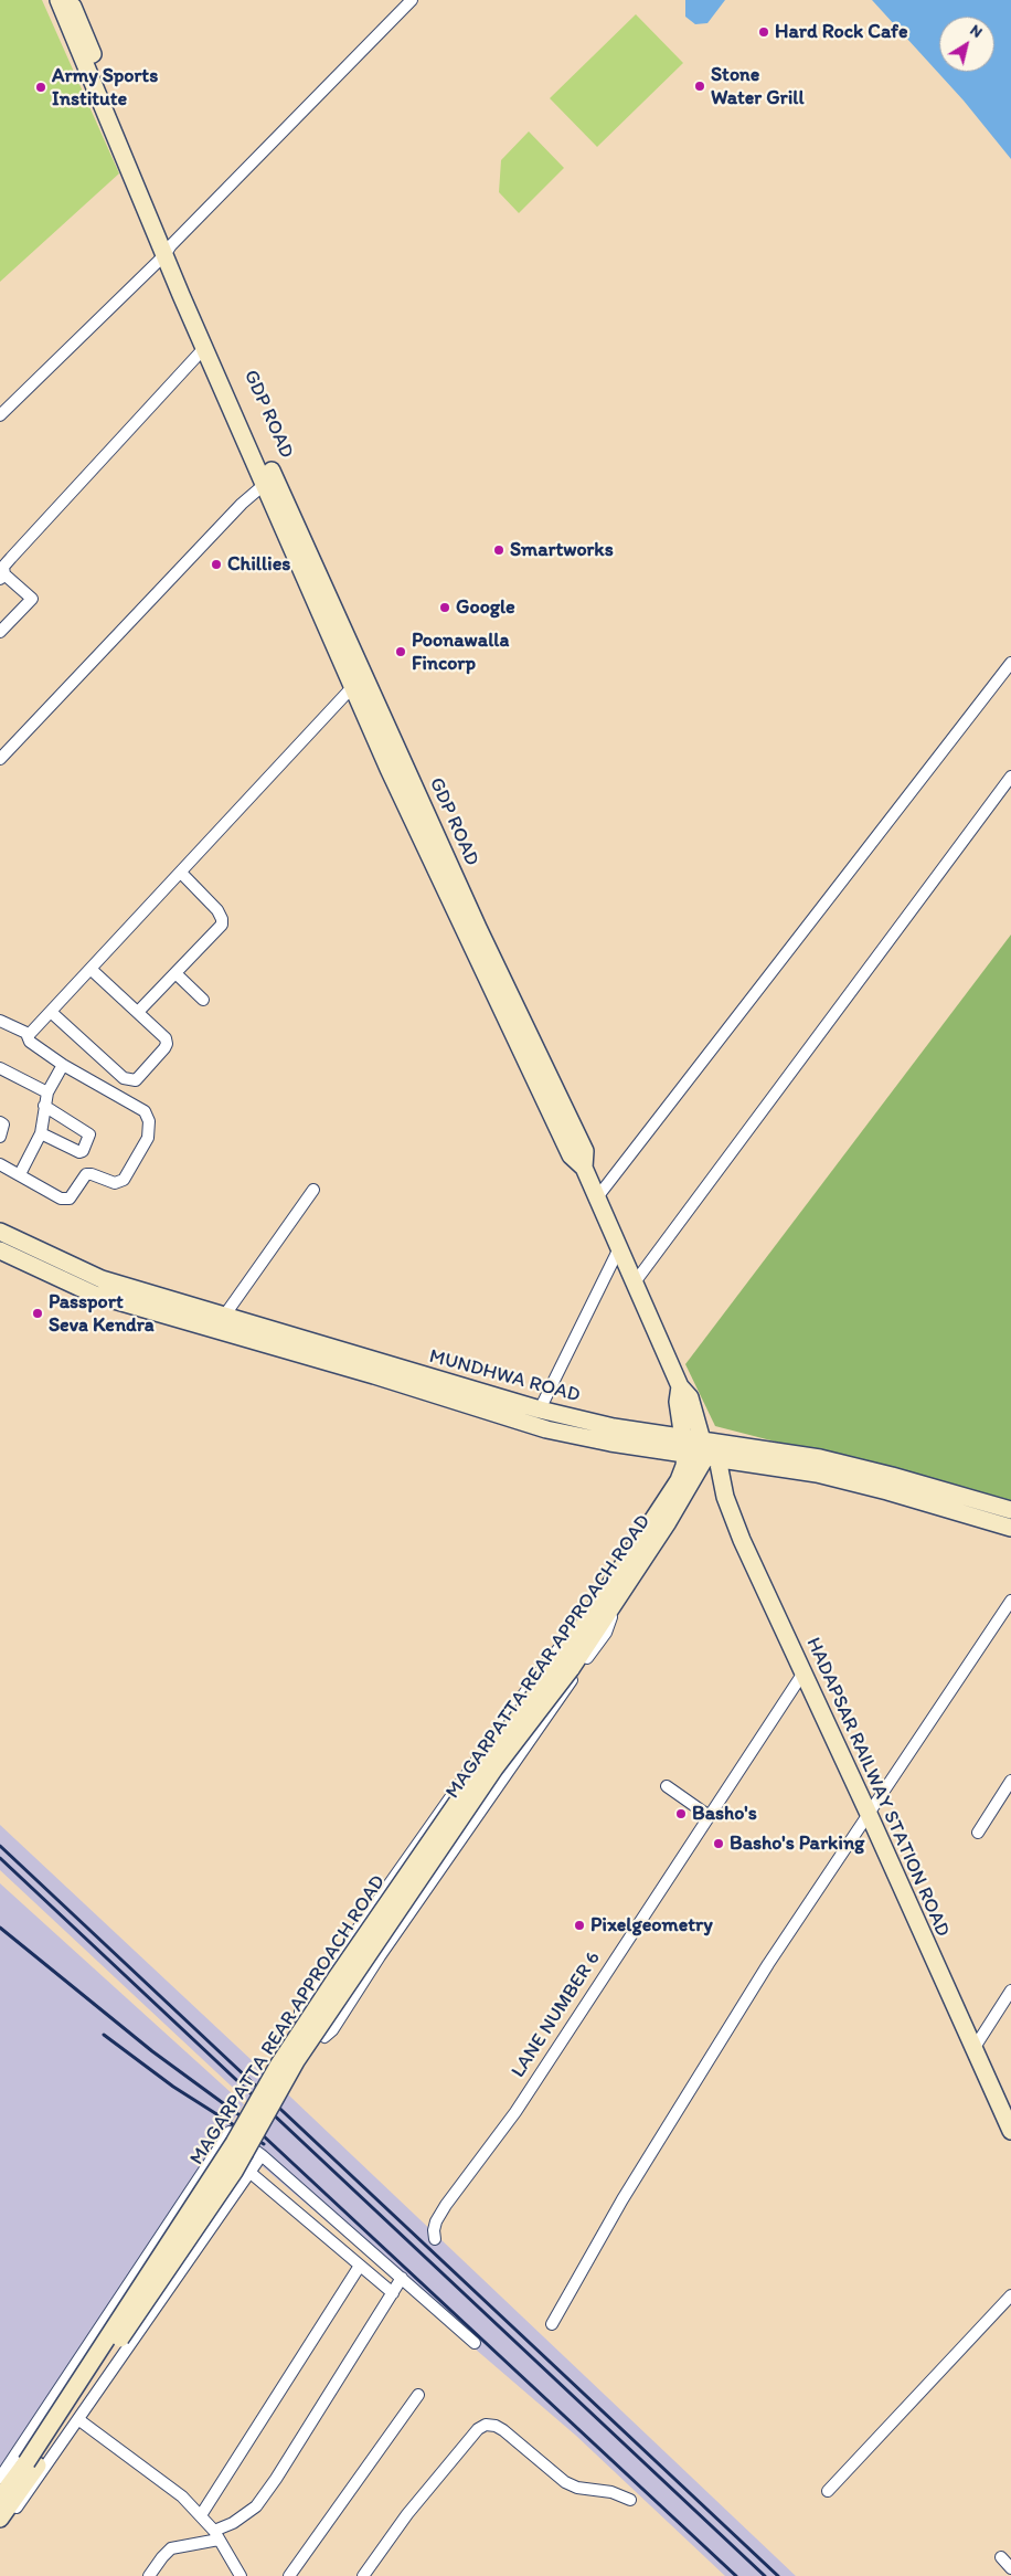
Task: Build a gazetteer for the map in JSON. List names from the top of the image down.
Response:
{
  "streets": {
    "main road": [
      "GDP ROAD",
      "MUNDHWA ROAD",
      "MAGARPATTA REAR APPROACH ROAD",
      "HADAPSAR RAILWAY STATION ROAD"
    ],
    "street": ["LANE NUMBER 6"]
  },
  "crossings": [
    ["GDP ROAD", "MAGARPATTA REAR APPROACH ROAD"],
    ["MUNDHWA ROAD", "MAGARPATTA REAR APPROACH ROAD"],
    ["MUNDHWA ROAD", "HADAPSAR RAILWAY STATION ROAD"],
    ["MAGARPATTA REAR APPROACH ROAD", "HADAPSAR RAILWAY STATION ROAD"],
    ["HADAPSAR RAILWAY STATION ROAD", "LANE NUMBER 6"]
  ],
  "places": [
    "Hard Rock Cafe",
    "Stone Water Grill",
    "Army Sports Institute",
    "Smartworks",
    "Chillies",
    "Google",
    "Poonawalla Fincorp",
    "Passport Seva Kendra",
    "Basho's",
    "Basho's Parking",
    "Pixelgeometry"
  ],
  "north": "top right"
}
